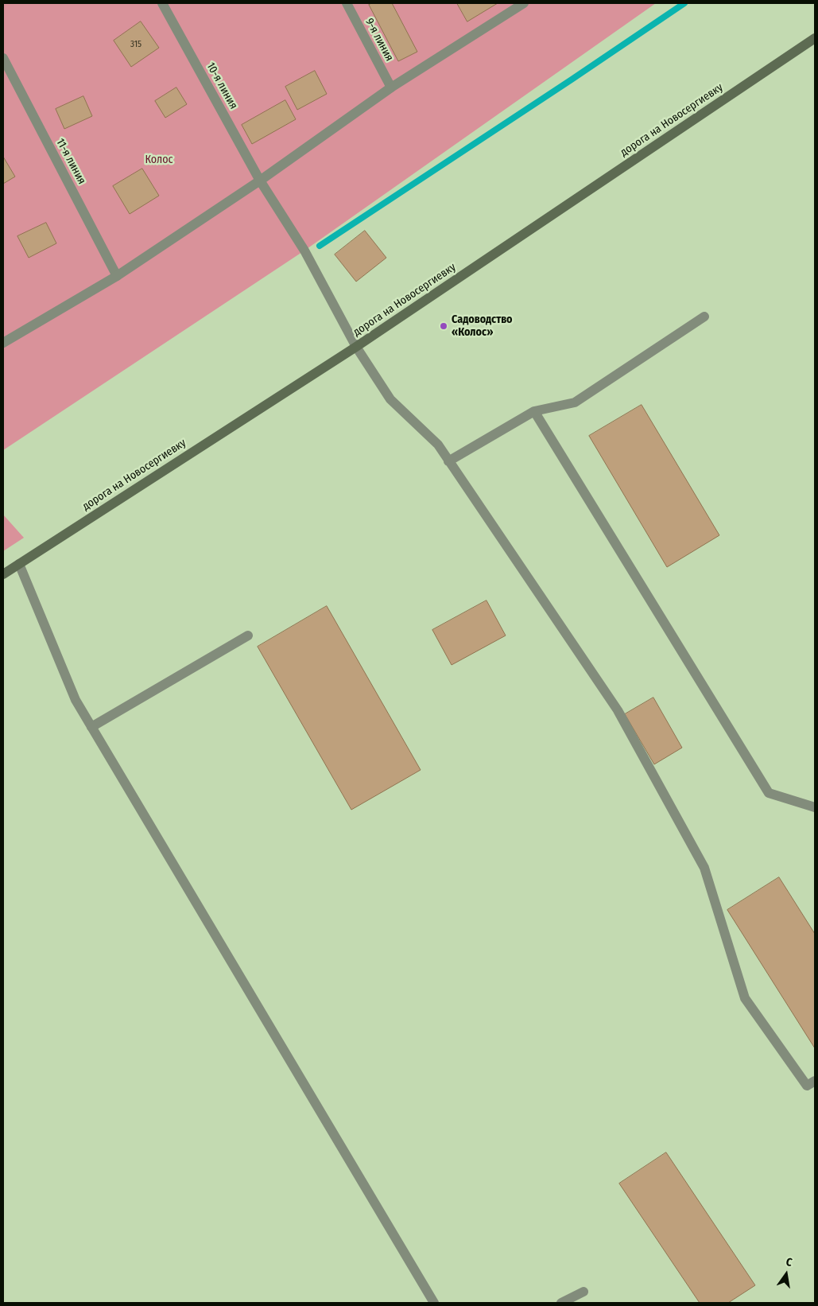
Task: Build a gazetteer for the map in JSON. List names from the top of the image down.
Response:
{
  "streets": {
    "street": [
      "9-я линия",
      "10-я линия",
      "дорога на Новосергиевку",
      "11-я линия"
    ]
  },
  "crossings": [
    ["10-я линия", "дорога на Новосергиевку"]
  ],
  "parks": ["Колос"],
  "places": ["Садоводство «Колос»"],
  "house_numbers": ["315"],
  "north": "top"
}
